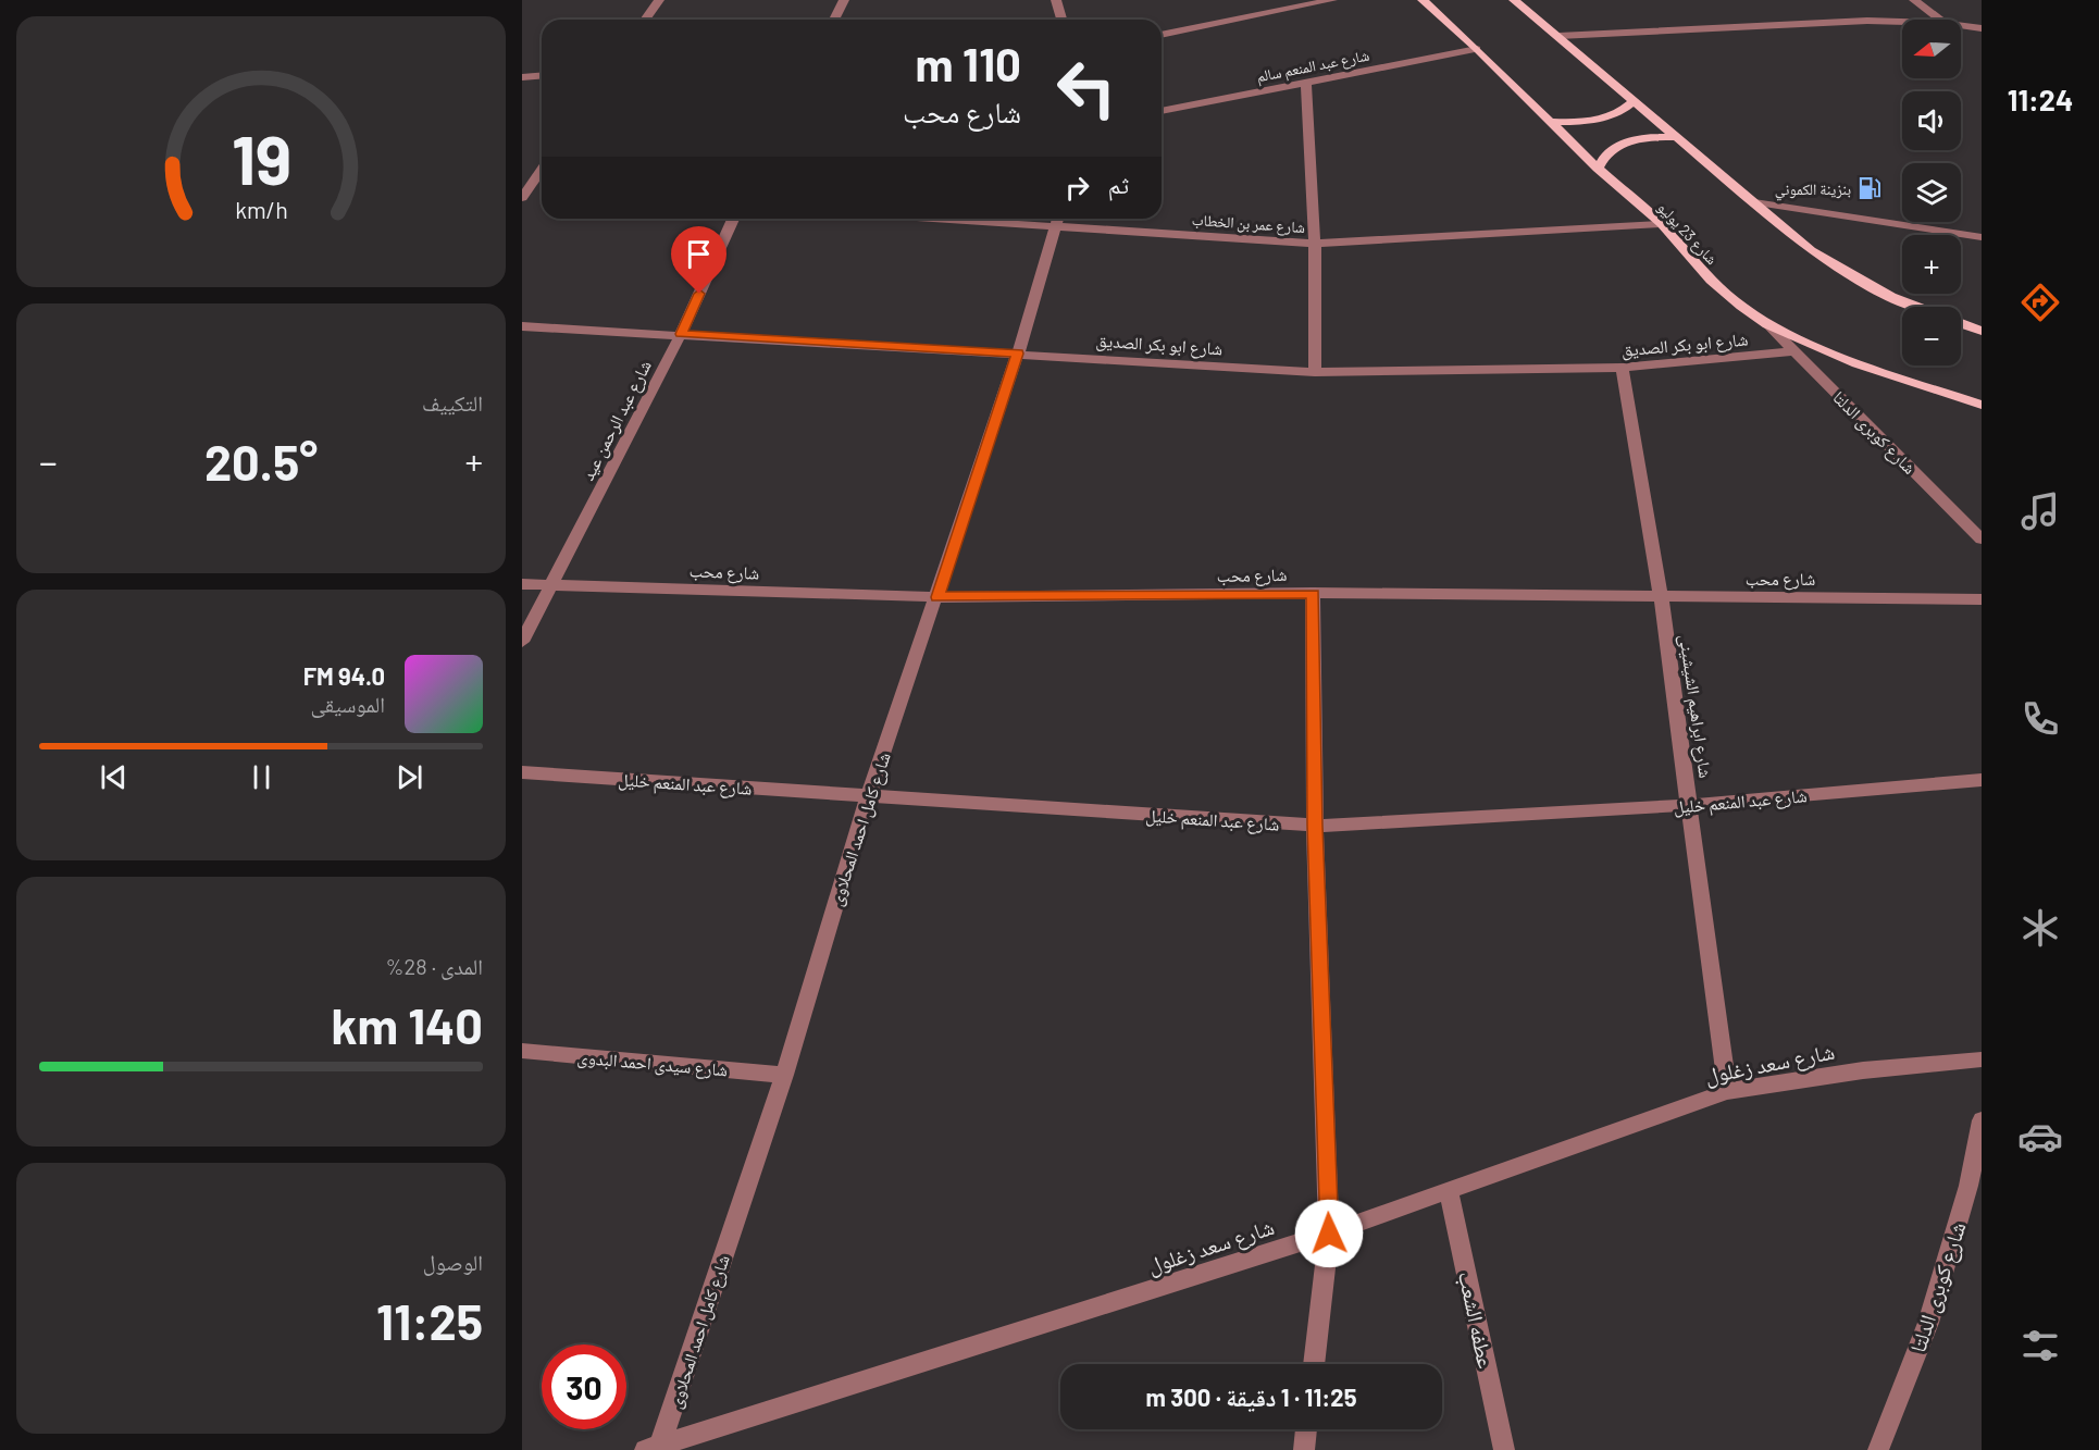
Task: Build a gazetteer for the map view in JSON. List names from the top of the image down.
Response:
{
  "streets": {
    "main road": ["شارع 23 يوليو"],
    "street": [
      "شارع عبد المنعم سالم",
      "شارع عمر بن الخطاب",
      "شارع ابو بكر الصديق",
      "شارع عبد الرحمن عيد",
      "شارع كوبرى الدلتا",
      "شارع محب",
      "شارع ابراهيم الشيشينى",
      "شارع عبد المنعم خليل",
      "شارع كامل احمد المحلاوى",
      "شارع سيدى احمد البدوى",
      "شارع سعد زغلول",
      "عطفه الشعب"
    ]
  },
  "crossings": [
    ["شارع عبد المنعم سالم", "شارع 23 يوليو"],
    ["شارع عمر بن الخطاب", "شارع 23 يوليو"],
    ["شارع عمر بن الخطاب", "شارع كامل احمد المحلاوى"],
    ["شارع 23 يوليو", "شارع كوبرى الدلتا"],
    ["شارع ابو بكر الصديق", "شارع عبد الرحمن عيد"],
    ["شارع ابو بكر الصديق", "شارع كوبرى الدلتا"],
    ["شارع ابو بكر الصديق", "شارع ابراهيم الشيشينى"],
    ["شارع ابو بكر الصديق", "شارع كامل احمد المحلاوى"],
    ["شارع عبد الرحمن عيد", "شارع محب"],
    ["شارع محب", "شارع ابراهيم الشيشينى"],
    ["شارع محب", "شارع كامل احمد المحلاوى"],
    ["شارع ابراهيم الشيشينى", "شارع عبد المنعم خليل"],
    ["شارع ابراهيم الشيشينى", "شارع سعد زغلول"],
    ["شارع عبد المنعم خليل", "شارع كامل احمد المحلاوى"],
    ["شارع كامل احمد المحلاوى", "شارع سيدى احمد البدوى"],
    ["شارع كامل احمد المحلاوى", "شارع سعد زغلول"],
    ["شارع سعد زغلول", "عطفه الشعب"]
  ],
  "places": {
    "fuel station": ["بنزينة الكموني"]
  },
  "north": "left",
  "page": {
    "tabs": "11:24",
    "map_buttons": ["+", "−"],
    "turn": ["110 m", "شارع محب"],
    "then": "ثم",
    "tile": [
      "التكييف",
      ["المدى · 28%", "140 km"],
      ["الوصول", "11:25"]
    ],
    "heat": ["−", "20.5°", "+"],
    "song": ["94.0 FM", "الموسيقى"],
    "limit": "30",
    "trip": "11:25 · 1 دقيقة · 300 m",
    "gauge": ["19", "km/h"]
  }
}
